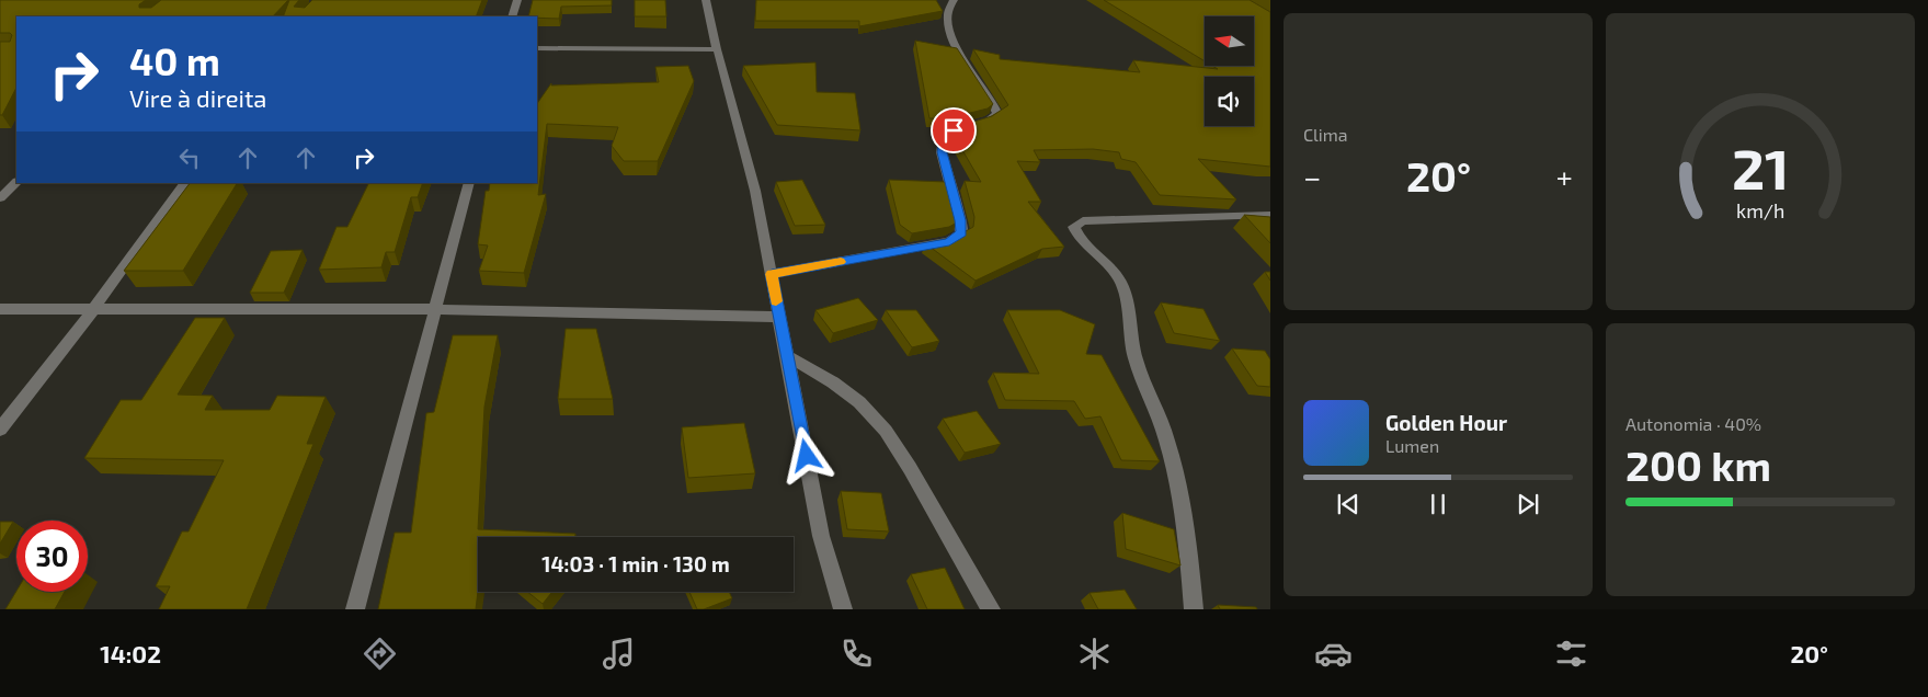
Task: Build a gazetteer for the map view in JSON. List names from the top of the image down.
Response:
{
  "north": "left",
  "page": {
    "tile": [
      "Clima",
      ["Autonomia · 40%", "200 km"]
    ],
    "turn": ["40 m", "Vire à direita"],
    "heat": ["−", "20°", "+"],
    "song": ["Golden Hour", "Lumen"],
    "limit": "30",
    "trip": "14:03 · 1 min · 130 m",
    "tabs": ["14:02", "20°"],
    "gauge": ["21", "km/h"]
  }
}
